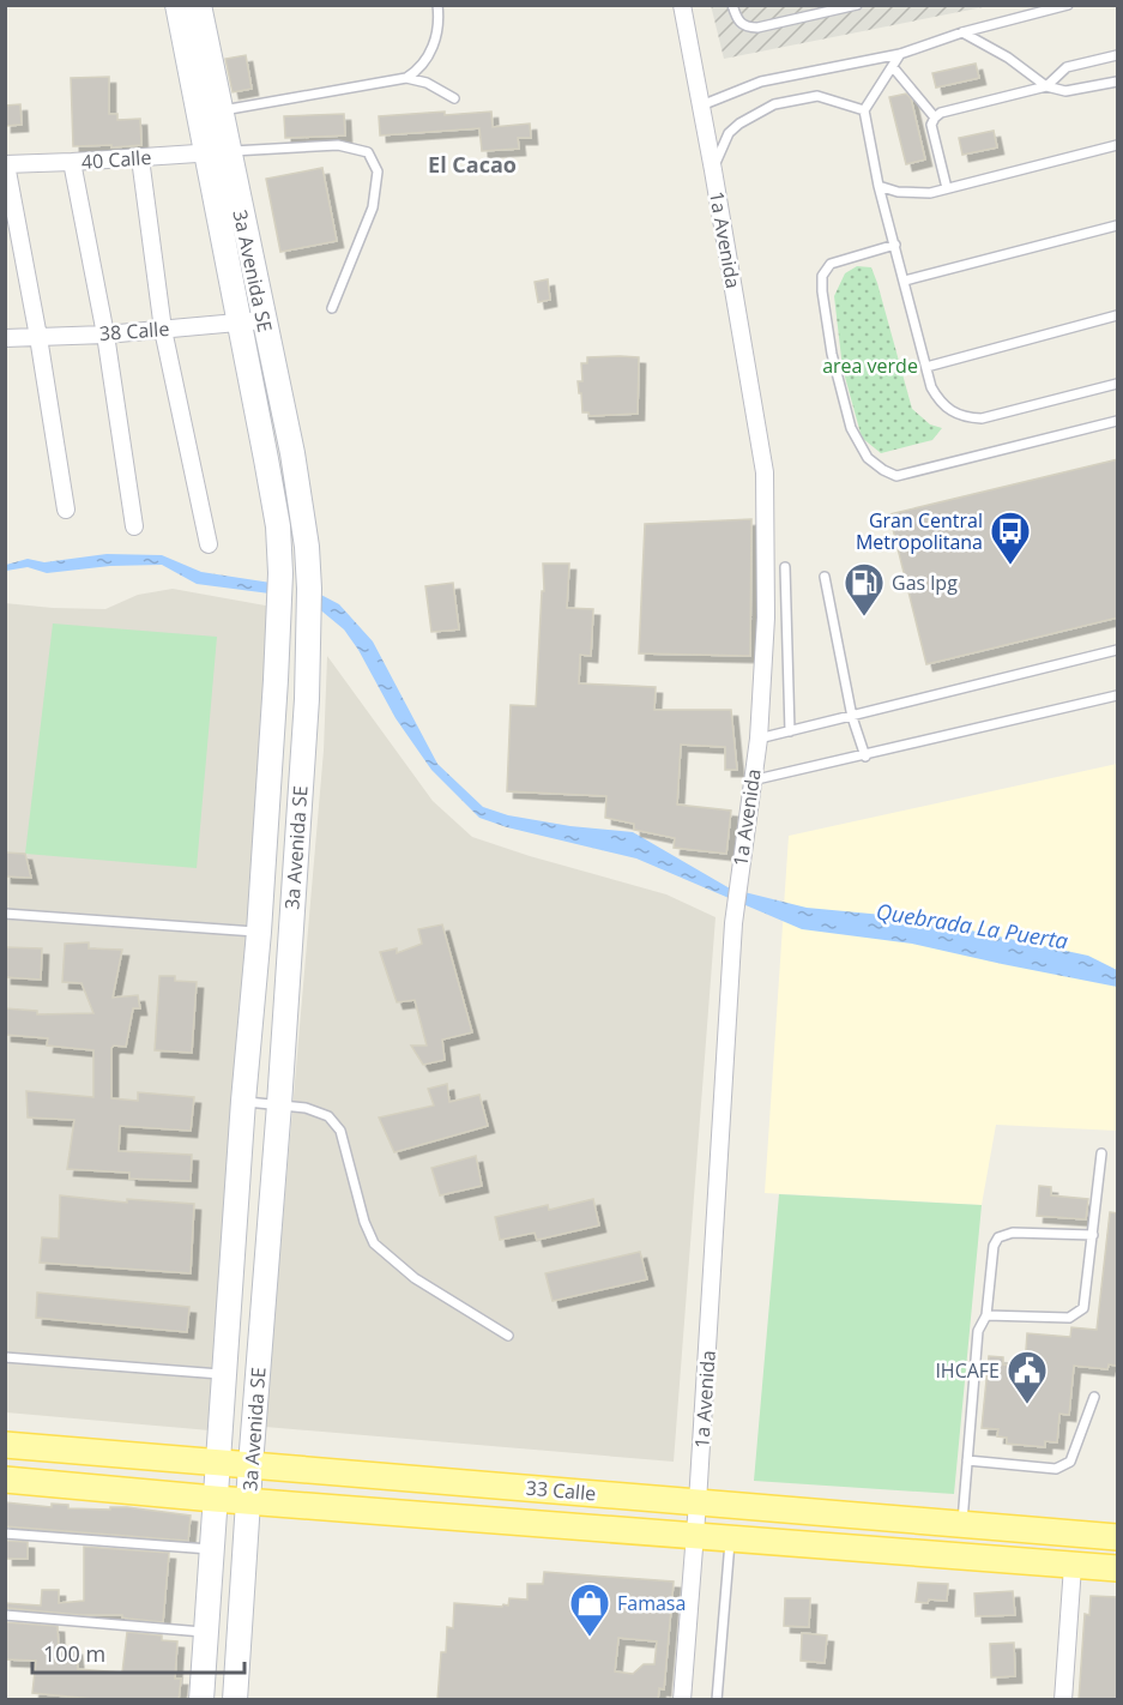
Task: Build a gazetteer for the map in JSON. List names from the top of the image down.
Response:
{
  "streets": {
    "main road": ["33 Calle"],
    "street": [
      "40 Calle",
      "1a Avenida",
      "3a Avenida SE",
      "38 Calle"
    ]
  },
  "crossings": [
    ["40 Calle", "3a Avenida SE"],
    ["1a Avenida", "33 Calle"],
    ["3a Avenida SE", "38 Calle"],
    ["3a Avenida SE", "33 Calle"]
  ],
  "districts": ["El Cacao"],
  "water": ["Quebrada La Puerta"],
  "parks": ["area verde"],
  "places": {
    "bus stop": ["Gran Central Metropolitana"],
    "fuel station": ["Gas lpg"],
    "public building": ["IHCAFE"],
    "shop": ["Famasa"]
  },
  "scale_bar": "100 m"
}
